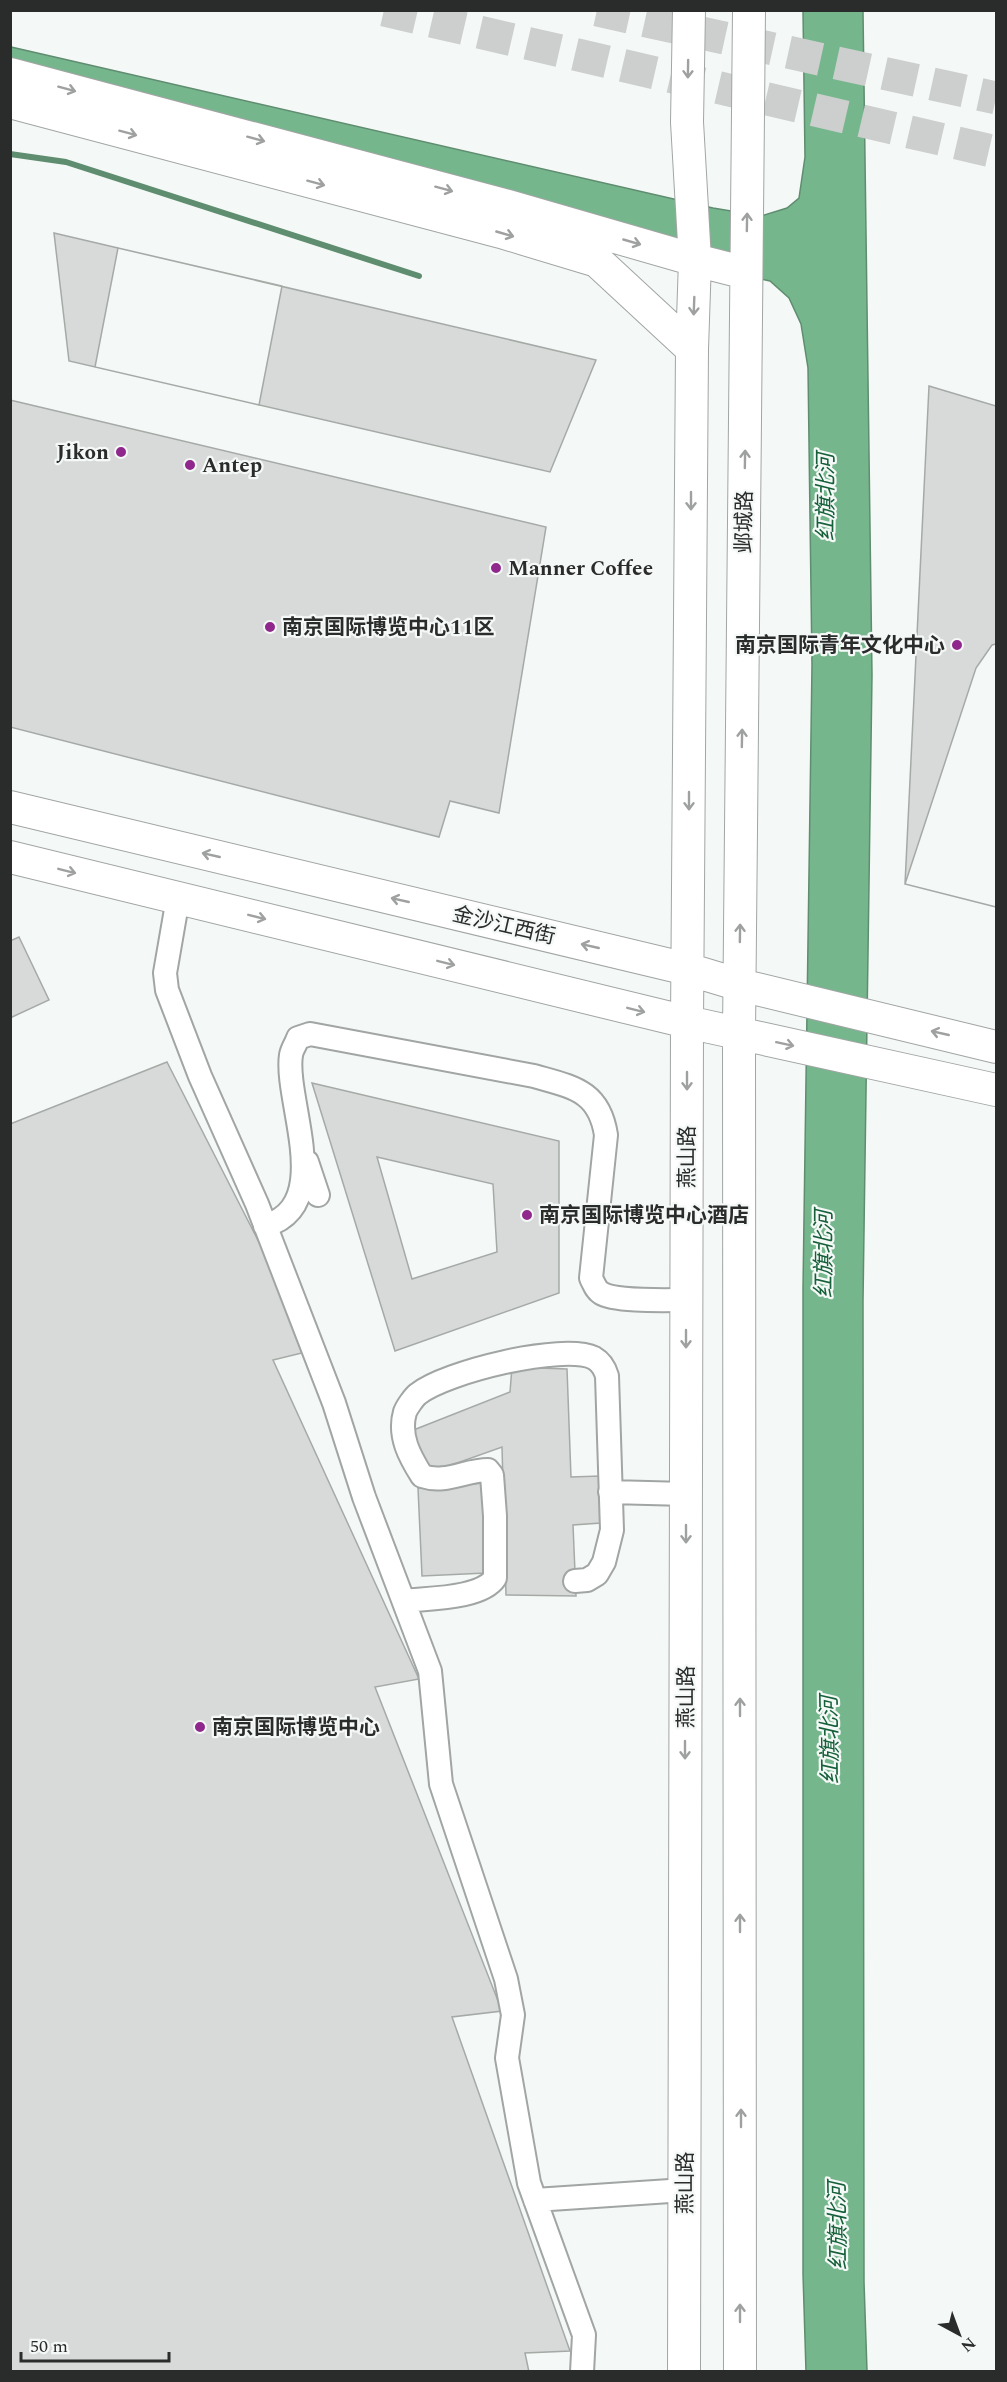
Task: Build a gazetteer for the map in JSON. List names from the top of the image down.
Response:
{
  "streets": {
    "main road": ["邺城路", "金沙江西街", "燕山路"]
  },
  "crossings": [
    ["邺城路", "金沙江西街"]
  ],
  "water": ["红旗北河"],
  "places": [
    "Jikon",
    "Antep",
    "Manner Coffee",
    "南京国际博览中心11区",
    "南京国际青年文化中心",
    "南京国际博览中心酒店",
    "南京国际博览中心"
  ],
  "scale_bar": "50 m",
  "north": "bottom right"
}
